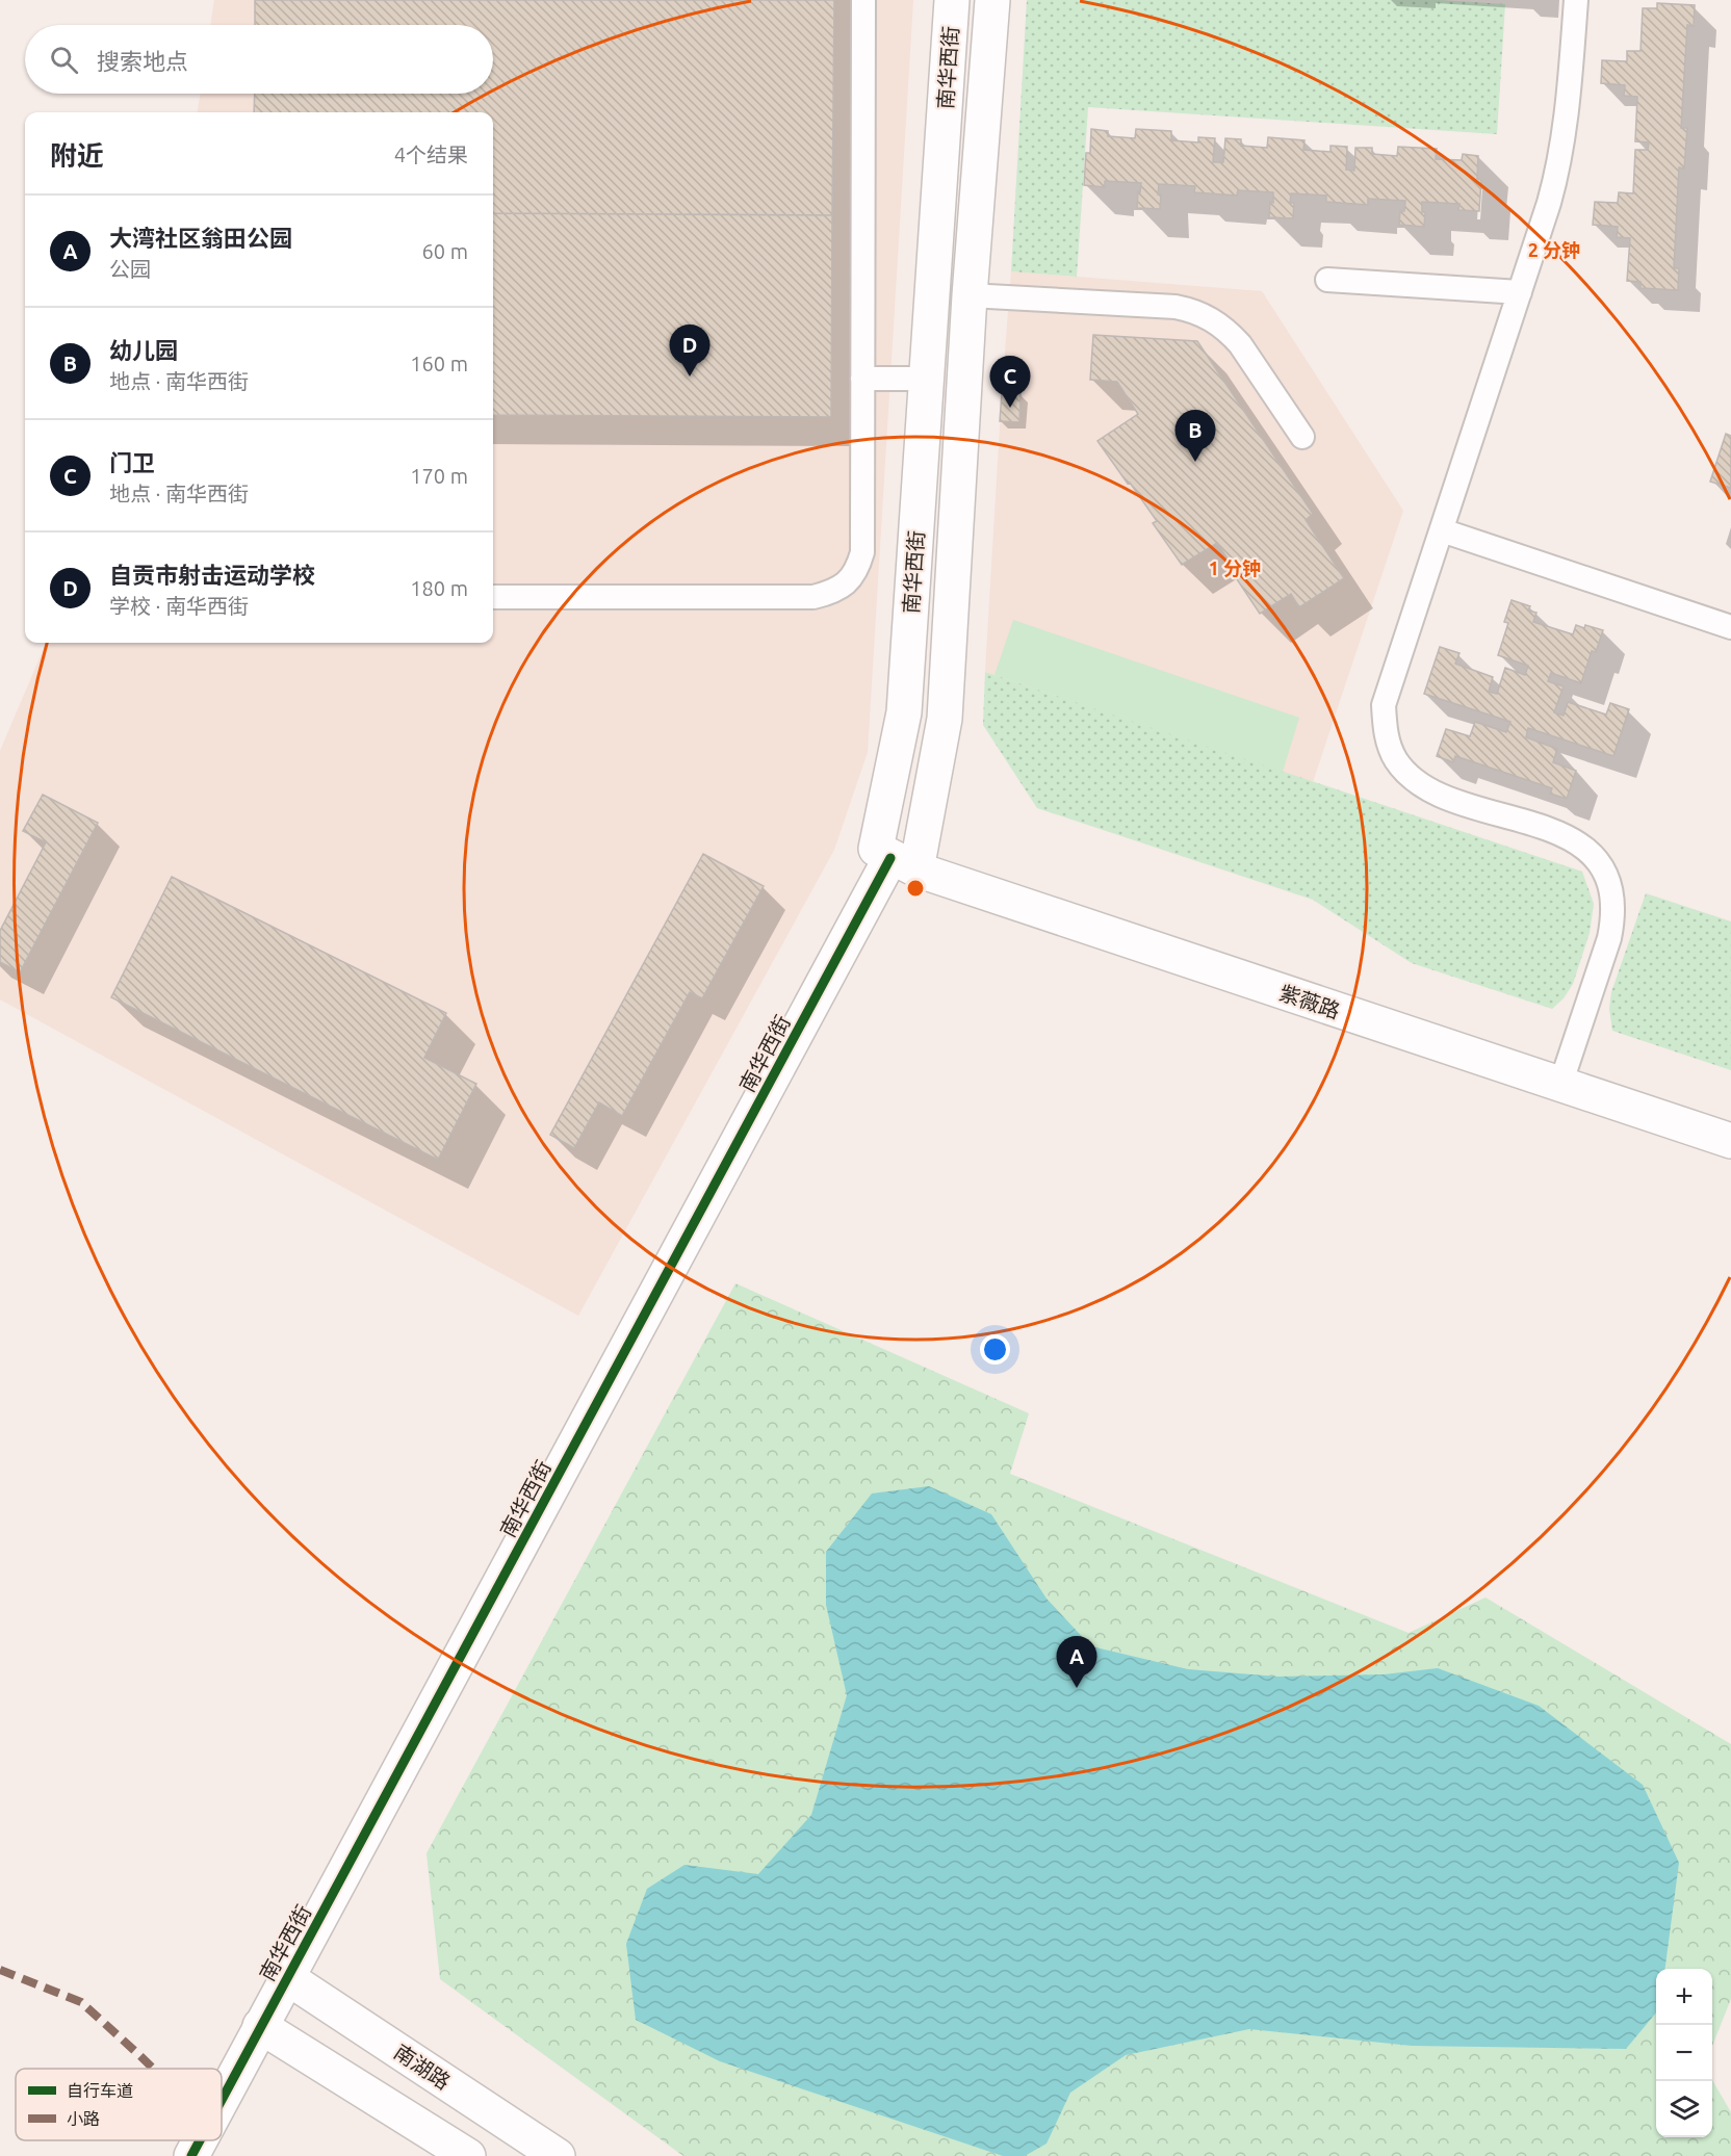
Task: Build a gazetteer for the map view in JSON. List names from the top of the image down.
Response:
{
  "streets": {
    "main road": ["南华西街", "紫薇路", "南湖路"]
  },
  "crossings": [
    ["南华西街", "紫薇路"],
    ["南华西街", "南湖路"]
  ],
  "legend": ["自行车道", "小路"],
  "page": {
    "search": "搜索地点",
    "heading": ["附近", "4个结果"],
    "list": [
      {
        "mark": "A",
        "name": "大湾社区翁田公园",
        "note": "公园",
        "value": "60 m"
      },
      {
        "mark": "B",
        "name": "幼儿园",
        "note": "地点 · 南华西街",
        "value": "160 m"
      },
      {
        "mark": "C",
        "name": "门卫",
        "note": "地点 · 南华西街",
        "value": "170 m"
      },
      {
        "mark": "D",
        "name": "自贡市射击运动学校",
        "note": "学校 · 南华西街",
        "value": "180 m"
      }
    ],
    "pins": [
      "D",
      "C",
      "B",
      "A"
    ],
    "map_buttons": ["+", "−"]
  },
  "rings": ["2 分钟", "1 分钟"]
}
